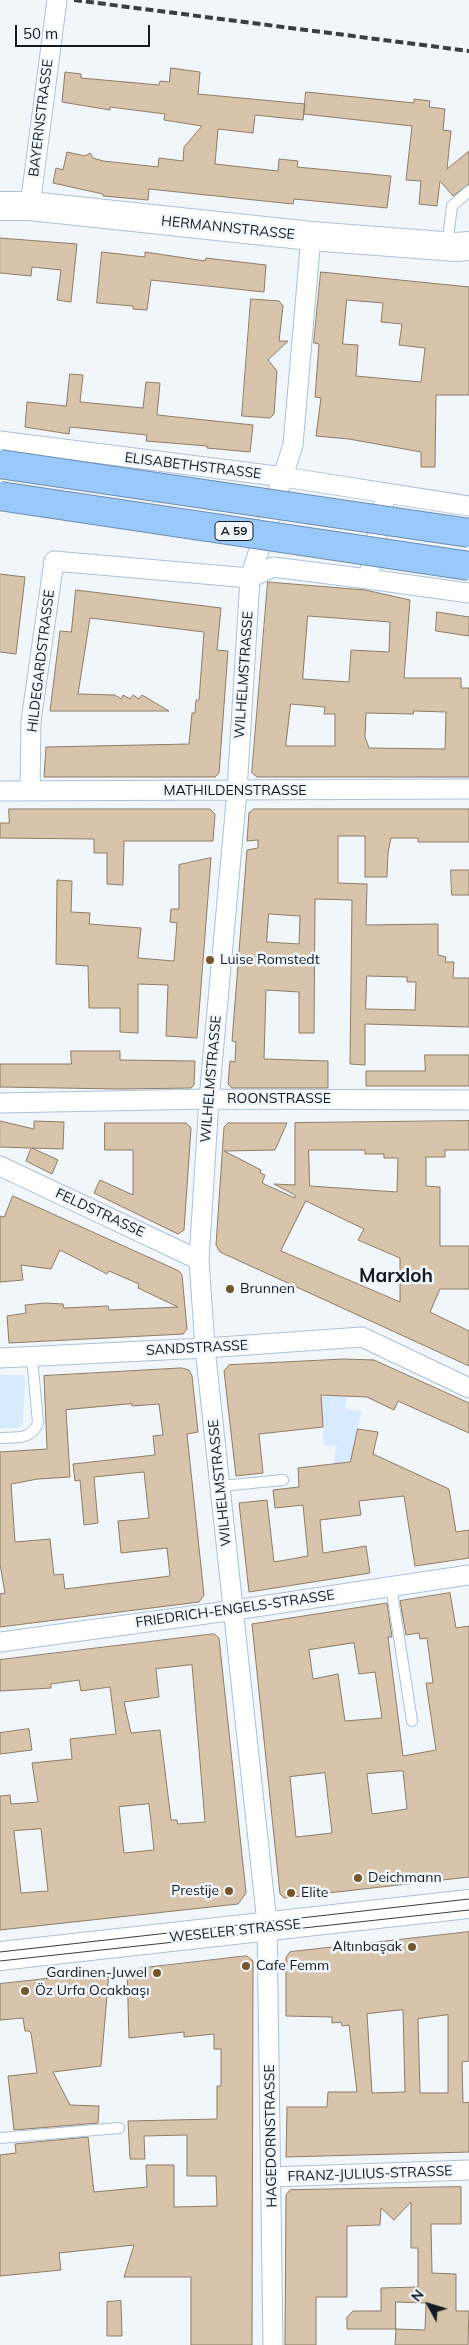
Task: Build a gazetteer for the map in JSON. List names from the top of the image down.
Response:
{
  "streets": {
    "highway": ["A 59"],
    "main road": ["HERMANNSTRASSE", "WESELER STRASSE"],
    "street": [
      "BAYERNSTRASSE",
      "ELISABETHSTRASSE",
      "HILDEGARDSTRASSE",
      "WILHELMSTRASSE",
      "MATHILDENSTRASSE",
      "ROONSTRASSE",
      "FELDSTRASSE",
      "SANDSTRASSE",
      "FRIEDRICH-ENGELS-STRASSE",
      "HAGEDORNSTRASSE",
      "FRANZ-JULIUS-STRASSE"
    ]
  },
  "crossings": [
    ["BAYERNSTRASSE", "HERMANNSTRASSE"],
    ["HERMANNSTRASSE", "WILHELMSTRASSE"],
    ["ELISABETHSTRASSE", "WILHELMSTRASSE"],
    ["HILDEGARDSTRASSE", "WILHELMSTRASSE"],
    ["HILDEGARDSTRASSE", "MATHILDENSTRASSE"],
    ["WILHELMSTRASSE", "MATHILDENSTRASSE"],
    ["WILHELMSTRASSE", "ROONSTRASSE"],
    ["WILHELMSTRASSE", "FELDSTRASSE"],
    ["WILHELMSTRASSE", "SANDSTRASSE"],
    ["WILHELMSTRASSE", "FRIEDRICH-ENGELS-STRASSE"],
    ["WILHELMSTRASSE", "WESELER STRASSE"],
    ["WILHELMSTRASSE", "HAGEDORNSTRASSE"],
    ["WESELER STRASSE", "HAGEDORNSTRASSE"],
    ["HAGEDORNSTRASSE", "FRANZ-JULIUS-STRASSE"]
  ],
  "districts": ["Marxloh"],
  "places": [
    "Luise Romstedt",
    "Brunnen",
    "Deichmann",
    "Prestije",
    "Elite",
    "Altınbaşak",
    "Cafe Femm",
    "Gardinen-Juwel",
    "Öz Urfa Ocakbaşı"
  ],
  "scale_bar": "50 m",
  "north": "top left"
}
